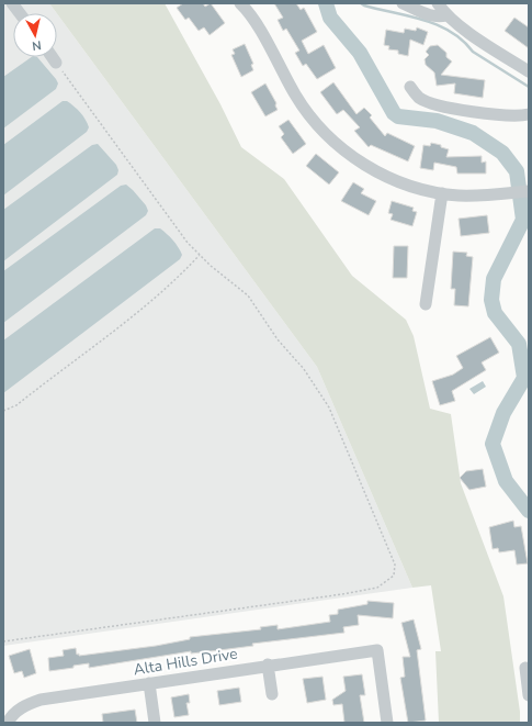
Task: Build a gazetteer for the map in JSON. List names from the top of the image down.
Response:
{
  "streets": {
    "street": ["Alta Hills Drive"]
  },
  "north": "bottom"
}
